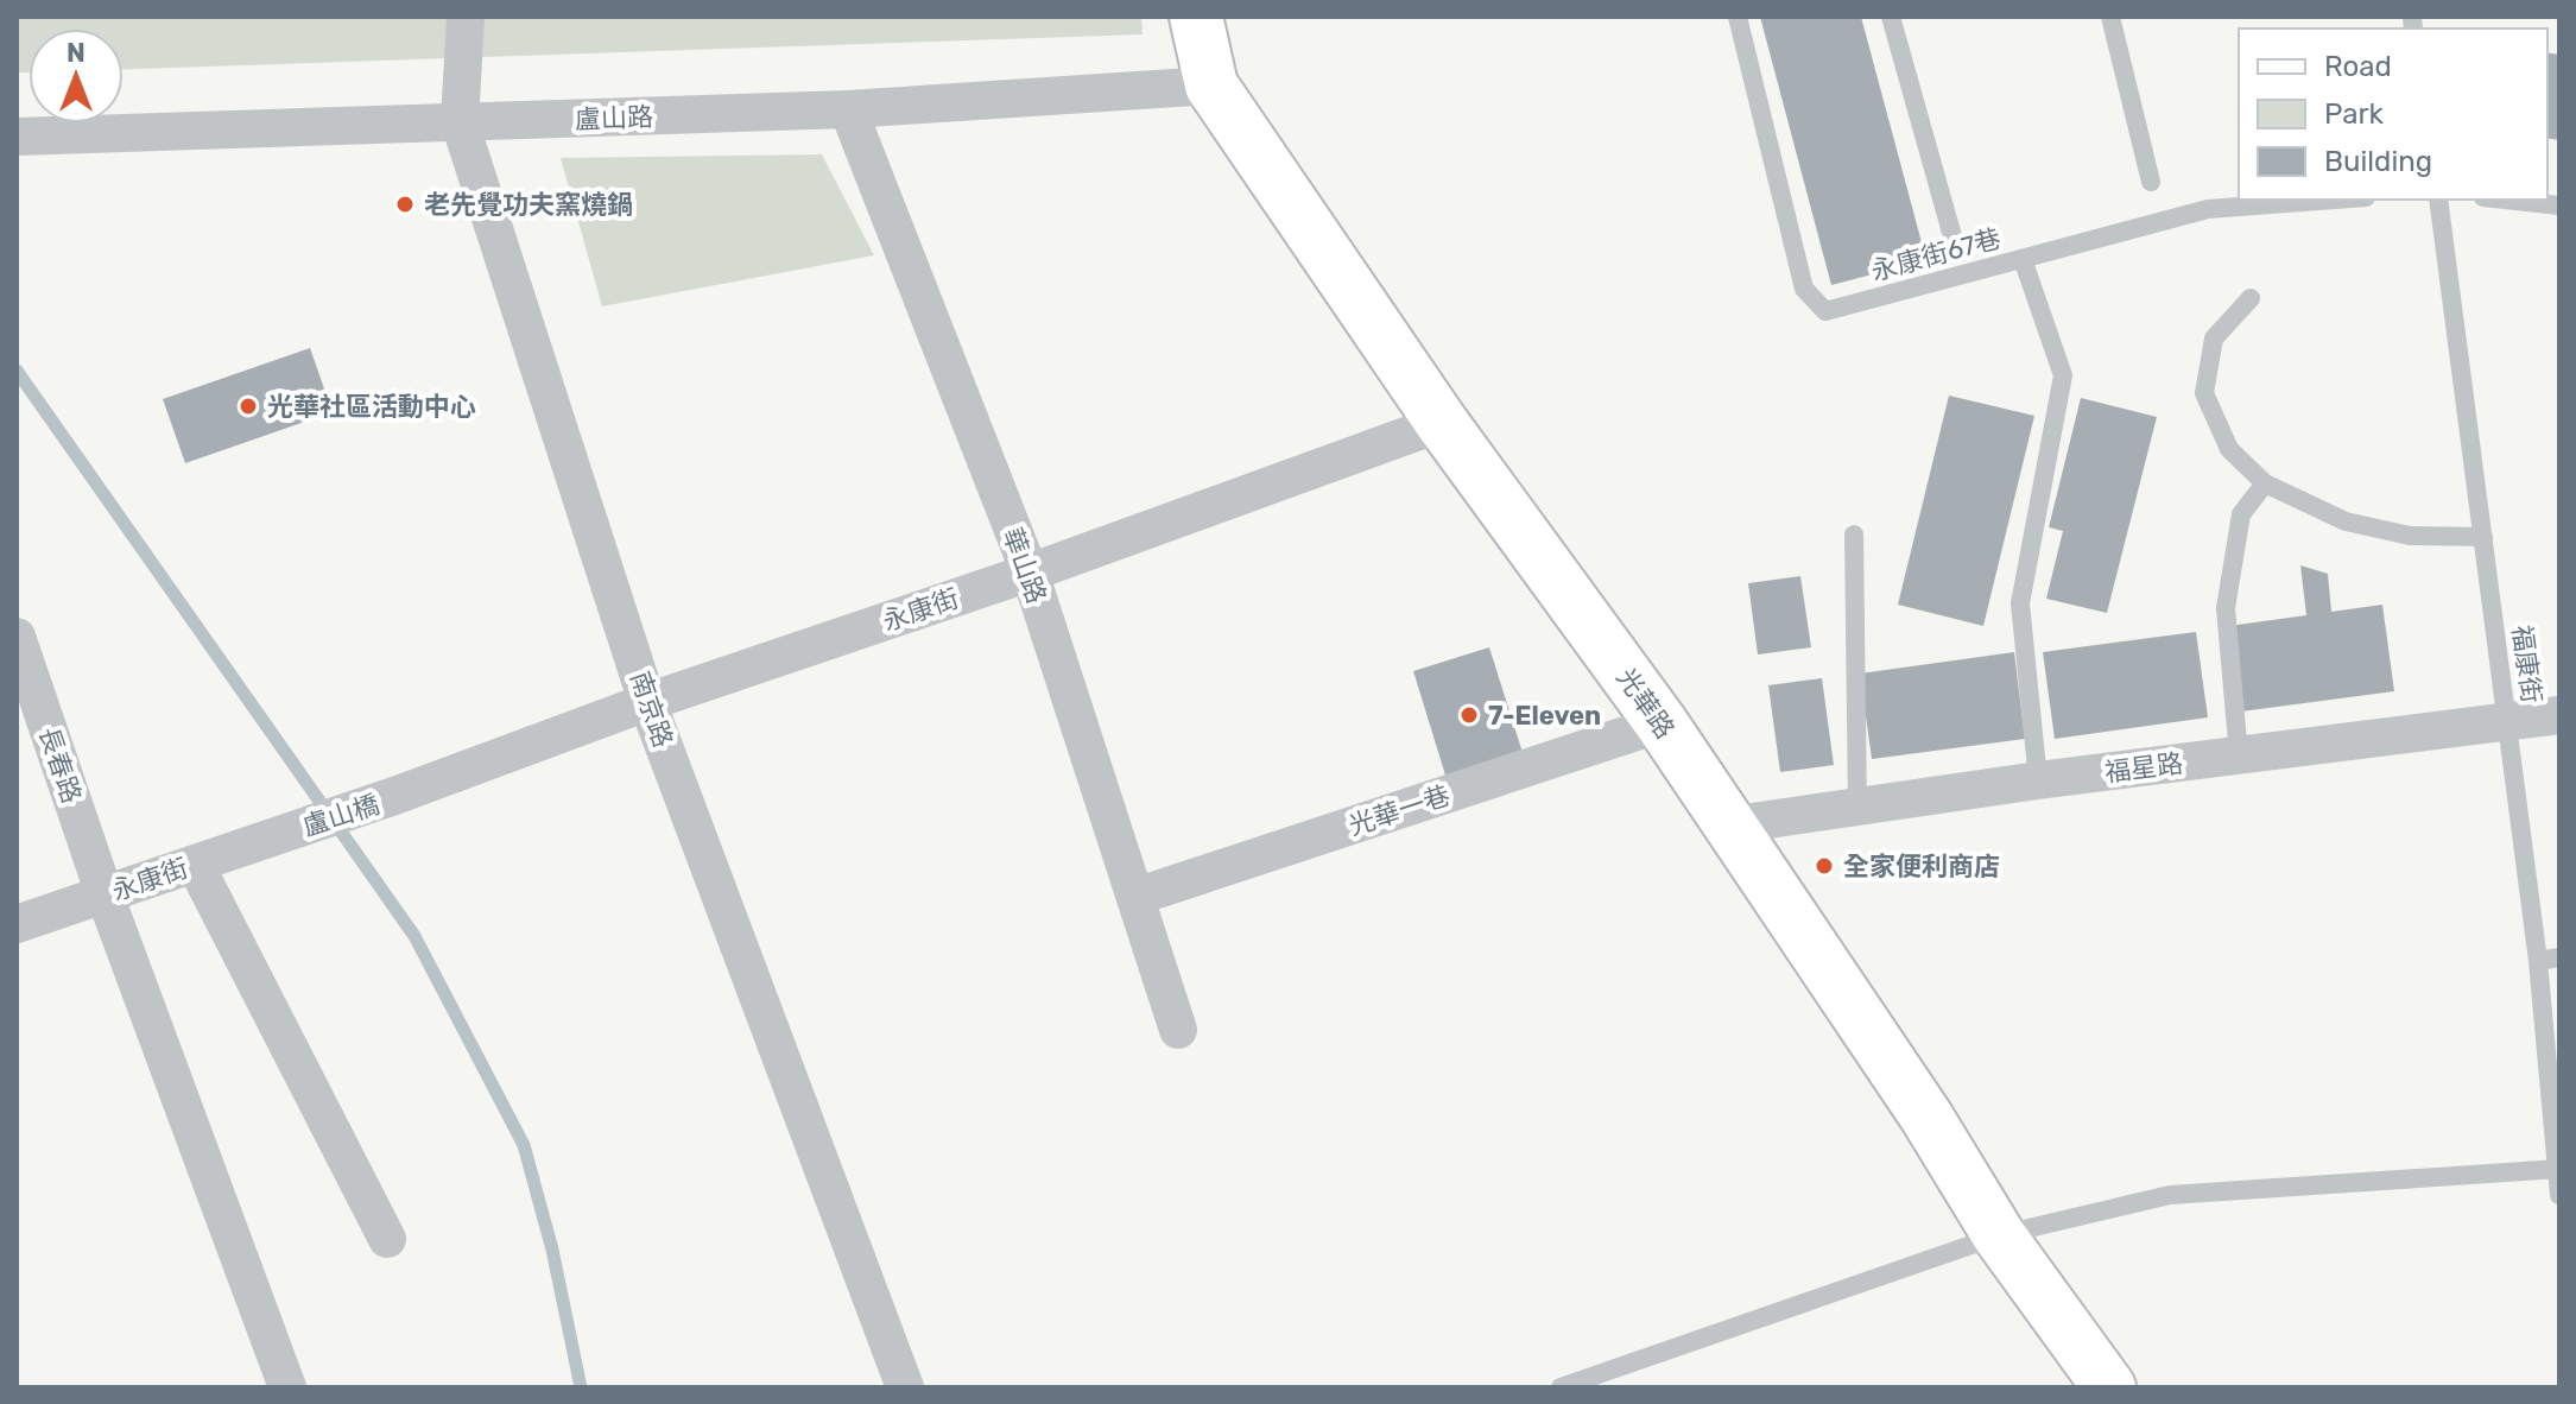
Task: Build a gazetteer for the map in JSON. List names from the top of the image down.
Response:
{
  "streets": {
    "street": [
      "盧山路",
      "華山路",
      "永康街",
      "光華路",
      "南京路",
      "長春路",
      "福星路",
      "光華一巷",
      "盧山橋"
    ],
    "lane": ["永康街67巷", "福康街"]
  },
  "crossings": [
    ["盧山路", "華山路"],
    ["盧山路", "光華路"],
    ["盧山路", "南京路"],
    ["華山路", "永康街"],
    ["華山路", "光華一巷"],
    ["永康街", "光華路"],
    ["永康街", "南京路"],
    ["永康街", "長春路"],
    ["永康街", "盧山橋"],
    ["福康街", "福星路"],
    ["光華路", "福星路"],
    ["光華路", "光華一巷"]
  ],
  "places": [
    "老先覺功夫窯燒鍋",
    "光華社區活動中心",
    "7-Eleven",
    "全家便利商店"
  ],
  "legend": ["Road", "Park", "Building"],
  "north": "top"
}
